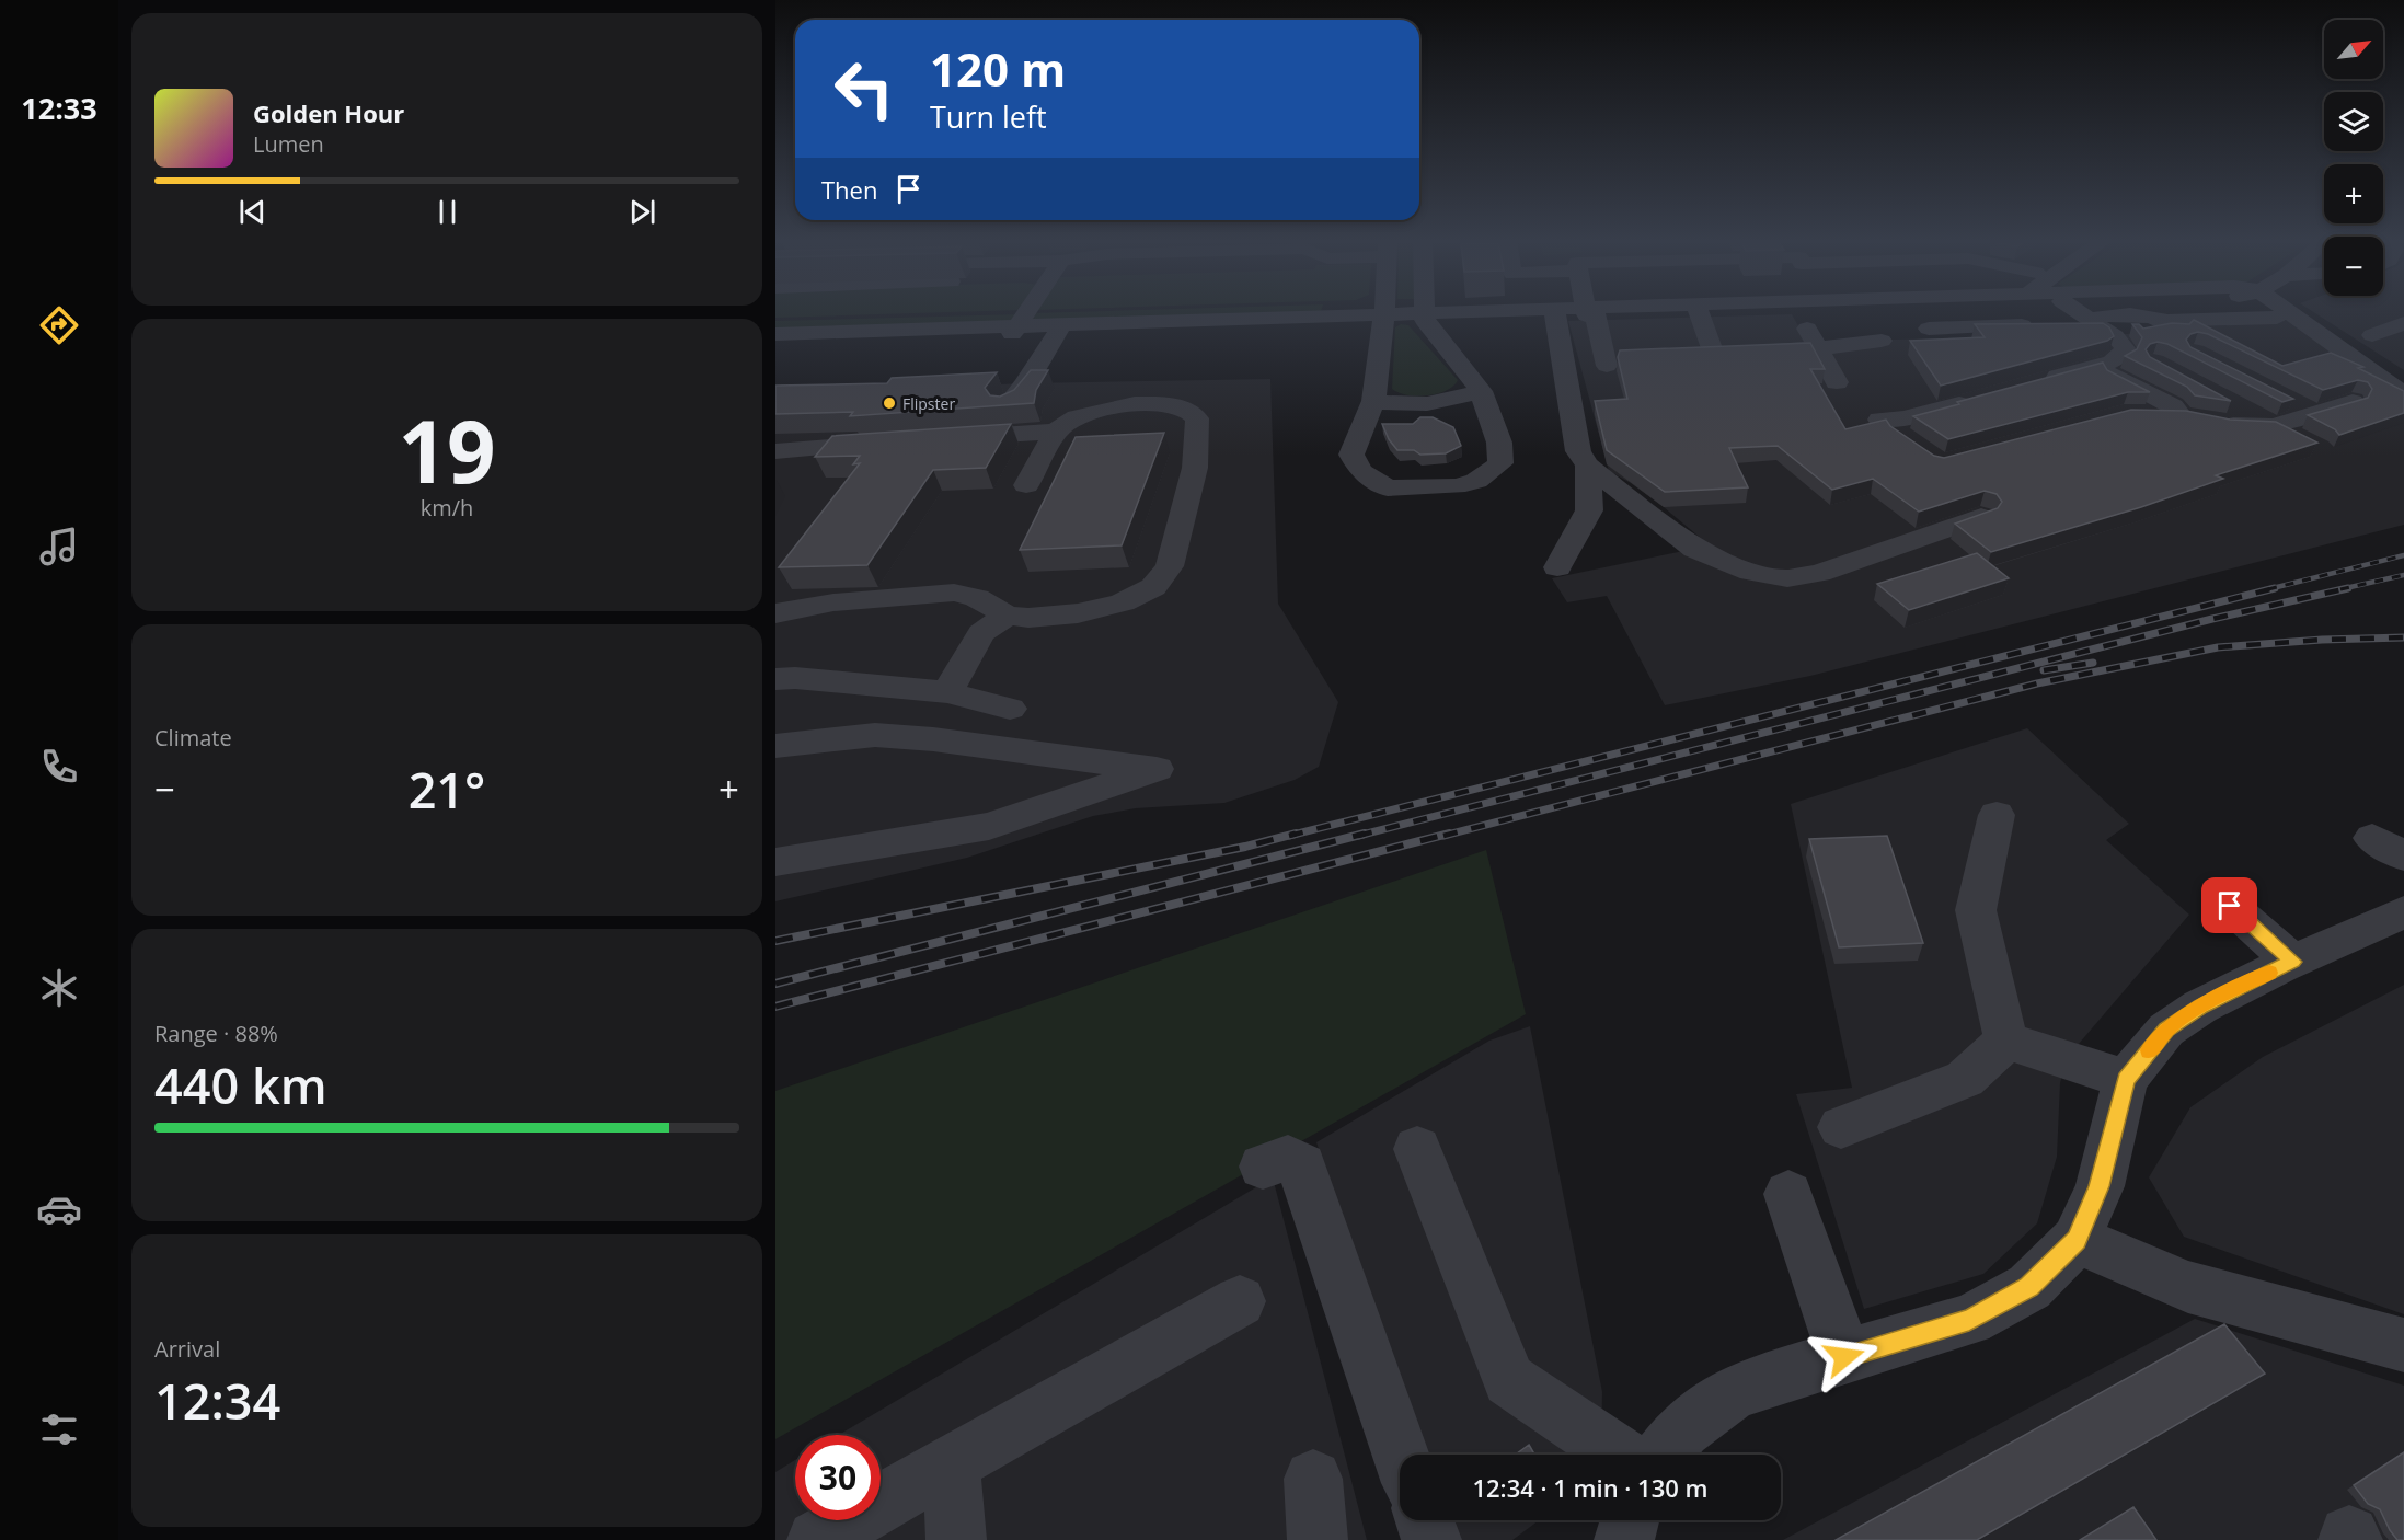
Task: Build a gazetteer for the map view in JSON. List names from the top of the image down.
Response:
{
  "places": ["Flipster"],
  "north": "top right",
  "page": {
    "tabs": "12:33",
    "map_buttons": ["+", "−"],
    "turn": ["120 m", "Turn left"],
    "song": ["Golden Hour", "Lumen"],
    "then": "Then",
    "tile": [
      ["19", "km/h"],
      "Climate",
      ["Range · 88%", "440 km"],
      ["Arrival", "12:34"]
    ],
    "heat": ["−", "21°", "+"],
    "limit": "30",
    "trip": "12:34 · 1 min · 130 m"
  }
}
